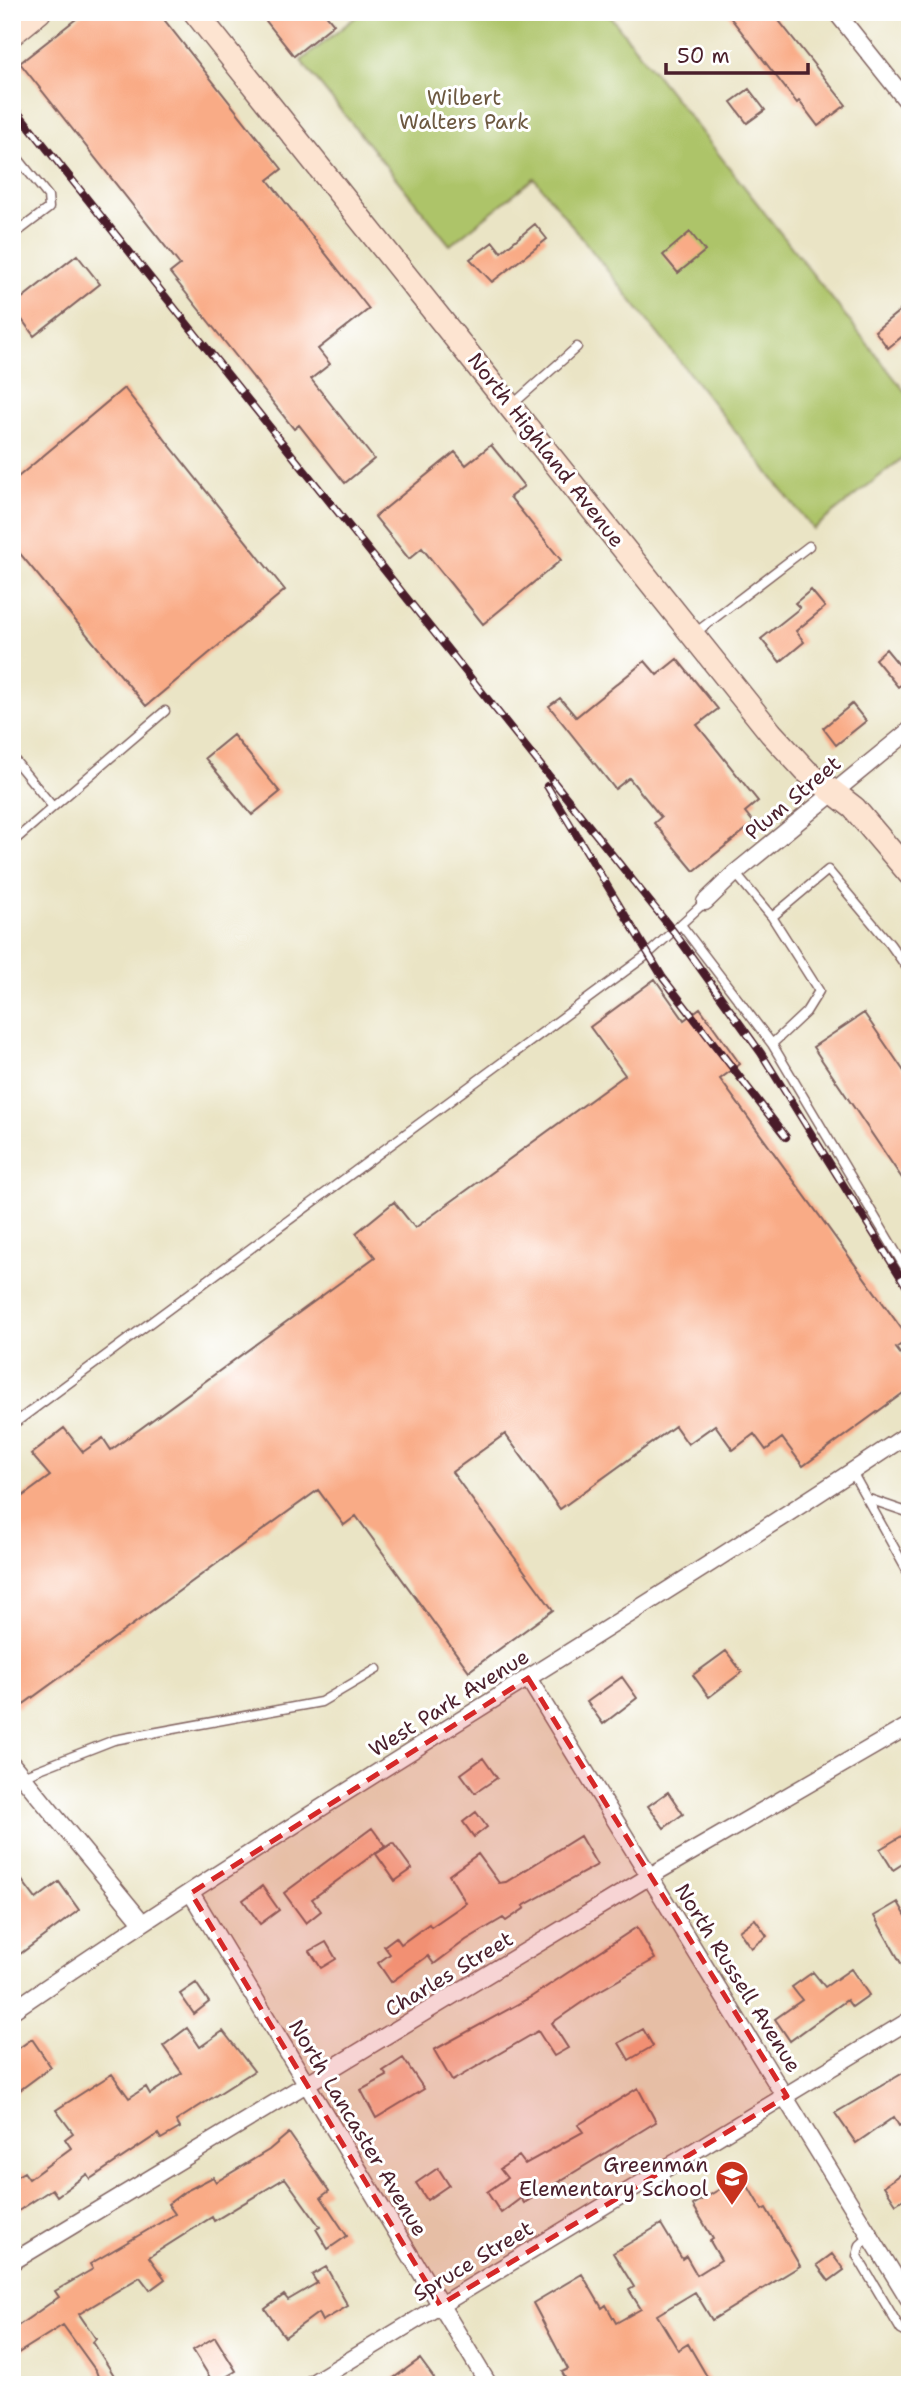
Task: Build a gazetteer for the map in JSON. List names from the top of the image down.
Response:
{
  "streets": {
    "street": [
      "North Highland Avenue",
      "Plum Street",
      "West Park Avenue",
      "Charles Street",
      "North Russell Avenue",
      "North Lancaster Avenue",
      "Spruce Street"
    ]
  },
  "crossings": [
    ["North Highland Avenue", "Plum Street"],
    ["West Park Avenue", "North Russell Avenue"],
    ["West Park Avenue", "North Lancaster Avenue"],
    ["Charles Street", "North Russell Avenue"],
    ["Charles Street", "North Lancaster Avenue"],
    ["North Russell Avenue", "Spruce Street"],
    ["North Lancaster Avenue", "Spruce Street"]
  ],
  "parks": ["Wilbert Walters Park"],
  "places": {
    "school or university": ["Greenman Elementary School"]
  },
  "scale_bar": "50 m"
}
